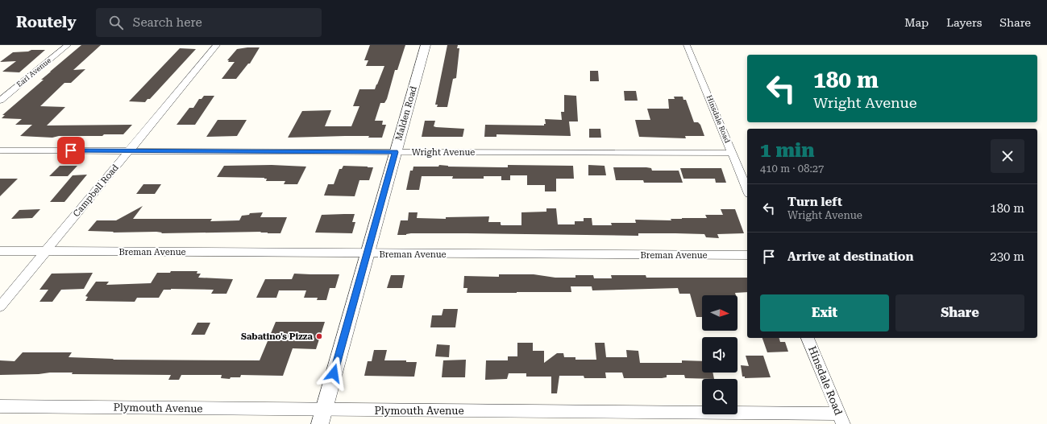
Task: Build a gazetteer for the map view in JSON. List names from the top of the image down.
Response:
{
  "streets": {
    "street": [
      "Earl Avenue",
      "Malden Road",
      "Hinsdale Road",
      "Wright Avenue",
      "Campbell Road",
      "Breman Avenue",
      "Plymouth Avenue"
    ]
  },
  "crossings": [
    ["Malden Road", "Wright Avenue"],
    ["Malden Road", "Breman Avenue"],
    ["Malden Road", "Plymouth Avenue"],
    ["Hinsdale Road", "Wright Avenue"],
    ["Hinsdale Road", "Plymouth Avenue"],
    ["Wright Avenue", "Campbell Road"],
    ["Campbell Road", "Breman Avenue"]
  ],
  "places": ["Sabatino's Pizza"],
  "north": "right",
  "page": {
    "header": "Routely",
    "search": "Search here",
    "nav": ["Map", "Layers", "Share"],
    "turn": ["180 m", "Wright Avenue"],
    "heading": ["1 min", "410 m · 08:27"],
    "list": [
      {
        "name": "Turn left",
        "note": "Wright Avenue",
        "value": "180 m"
      },
      {
        "name": "Arrive at destination",
        "value": "230 m"
      }
    ],
    "buttons": ["Exit", "Share"]
  }
}
